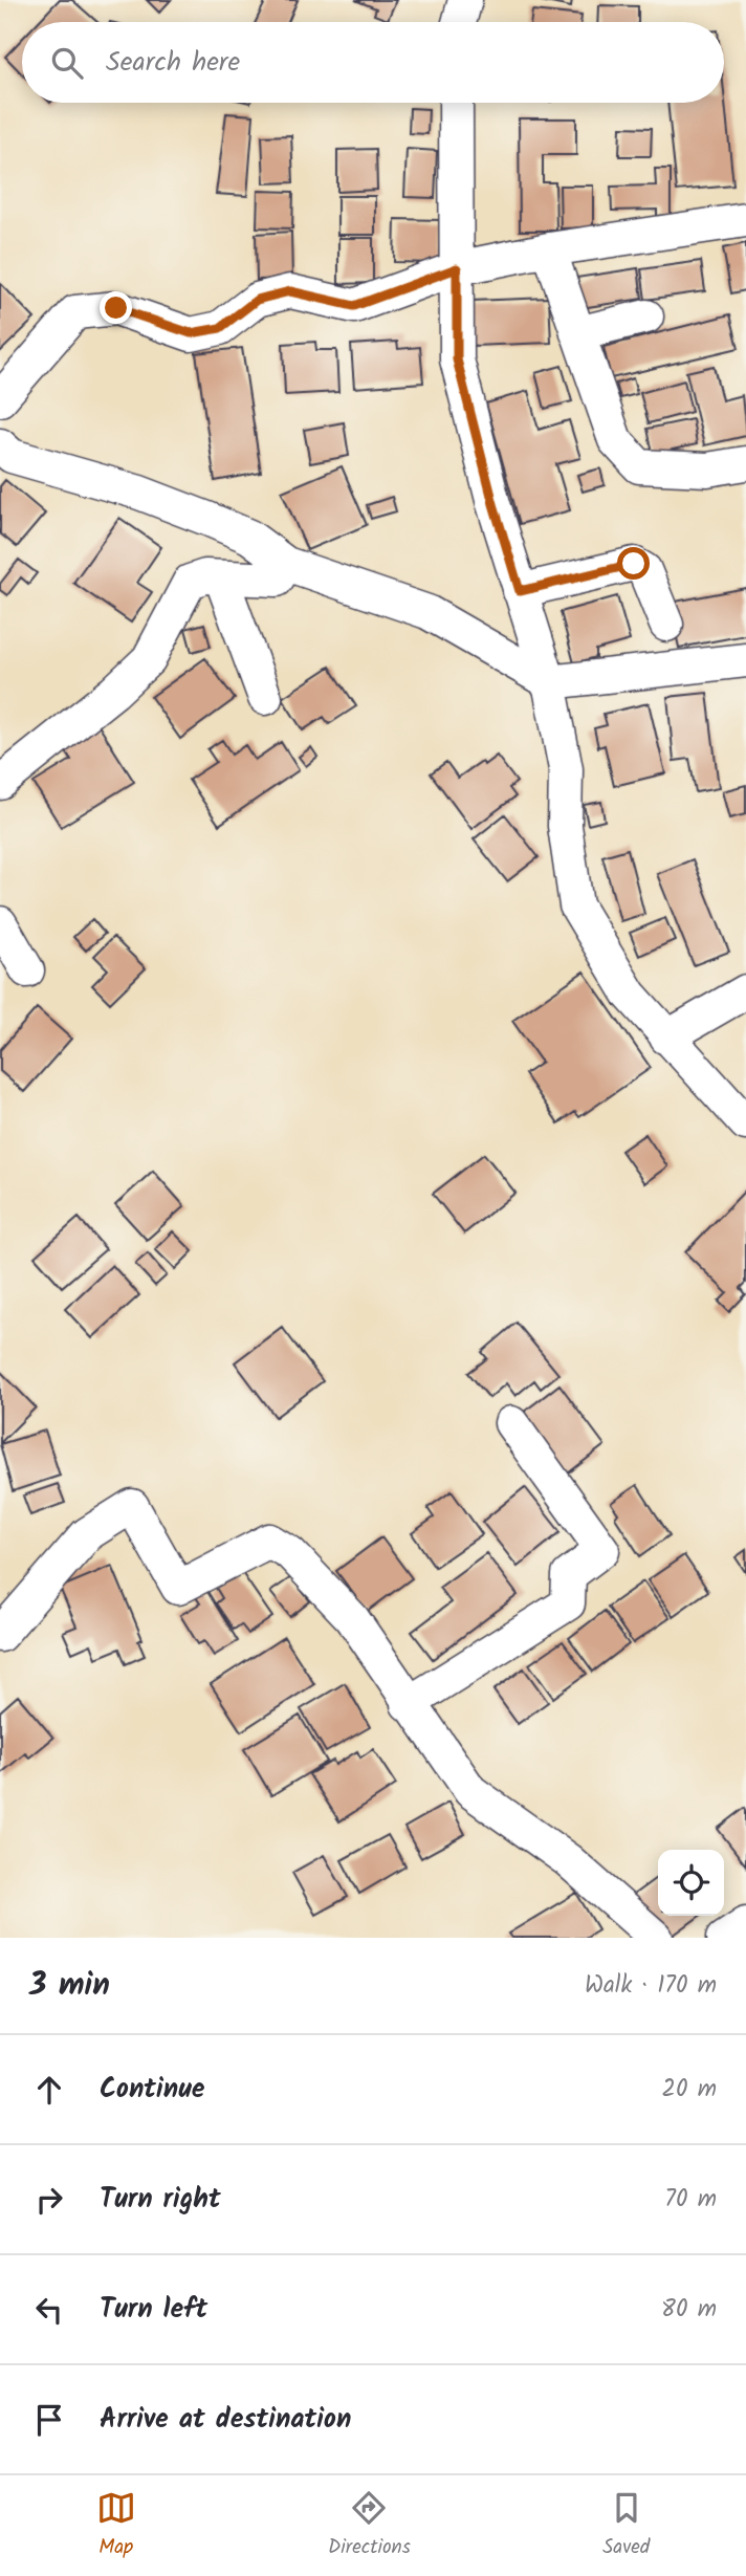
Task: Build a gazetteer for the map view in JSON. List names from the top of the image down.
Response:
{
  "page": {
    "search": "Search here",
    "heading": ["3 min", "Walk · 170 m"],
    "list": [
      ["Continue", "20 m"],
      ["Turn right", "70 m"],
      ["Turn left", "80 m"],
      "Arrive at destination"
    ],
    "nav": ["Map", "Directions", "Saved"]
  }
}
